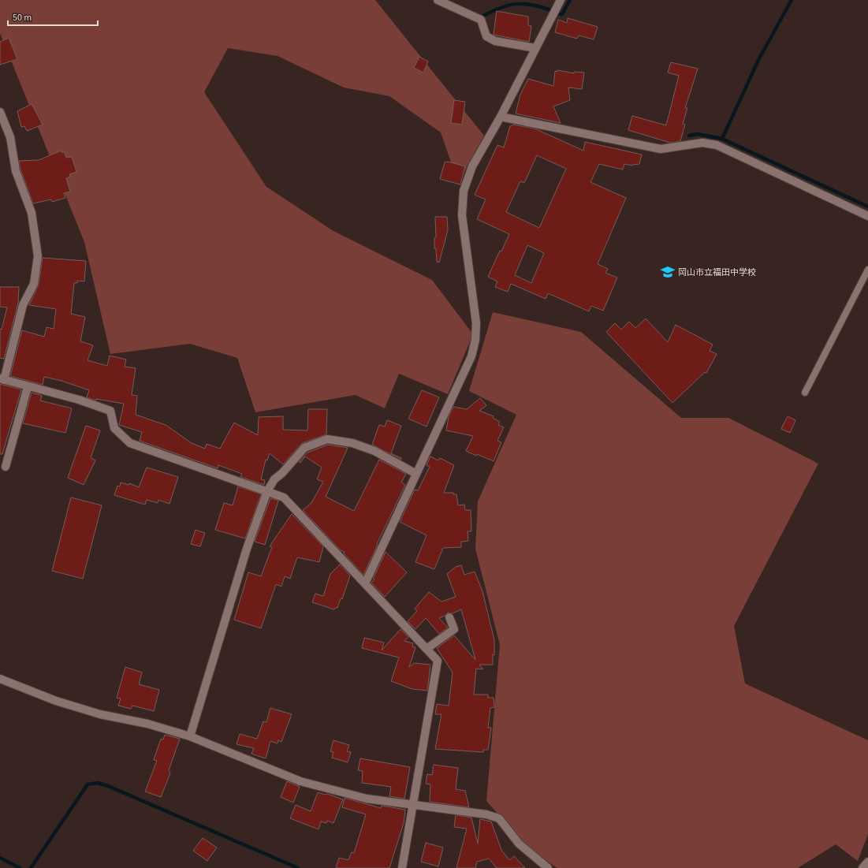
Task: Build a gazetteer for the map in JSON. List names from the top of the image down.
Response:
{
  "places": {
    "school or university": ["岡山市立福田中学校"]
  },
  "scale_bar": "50 m"
}
